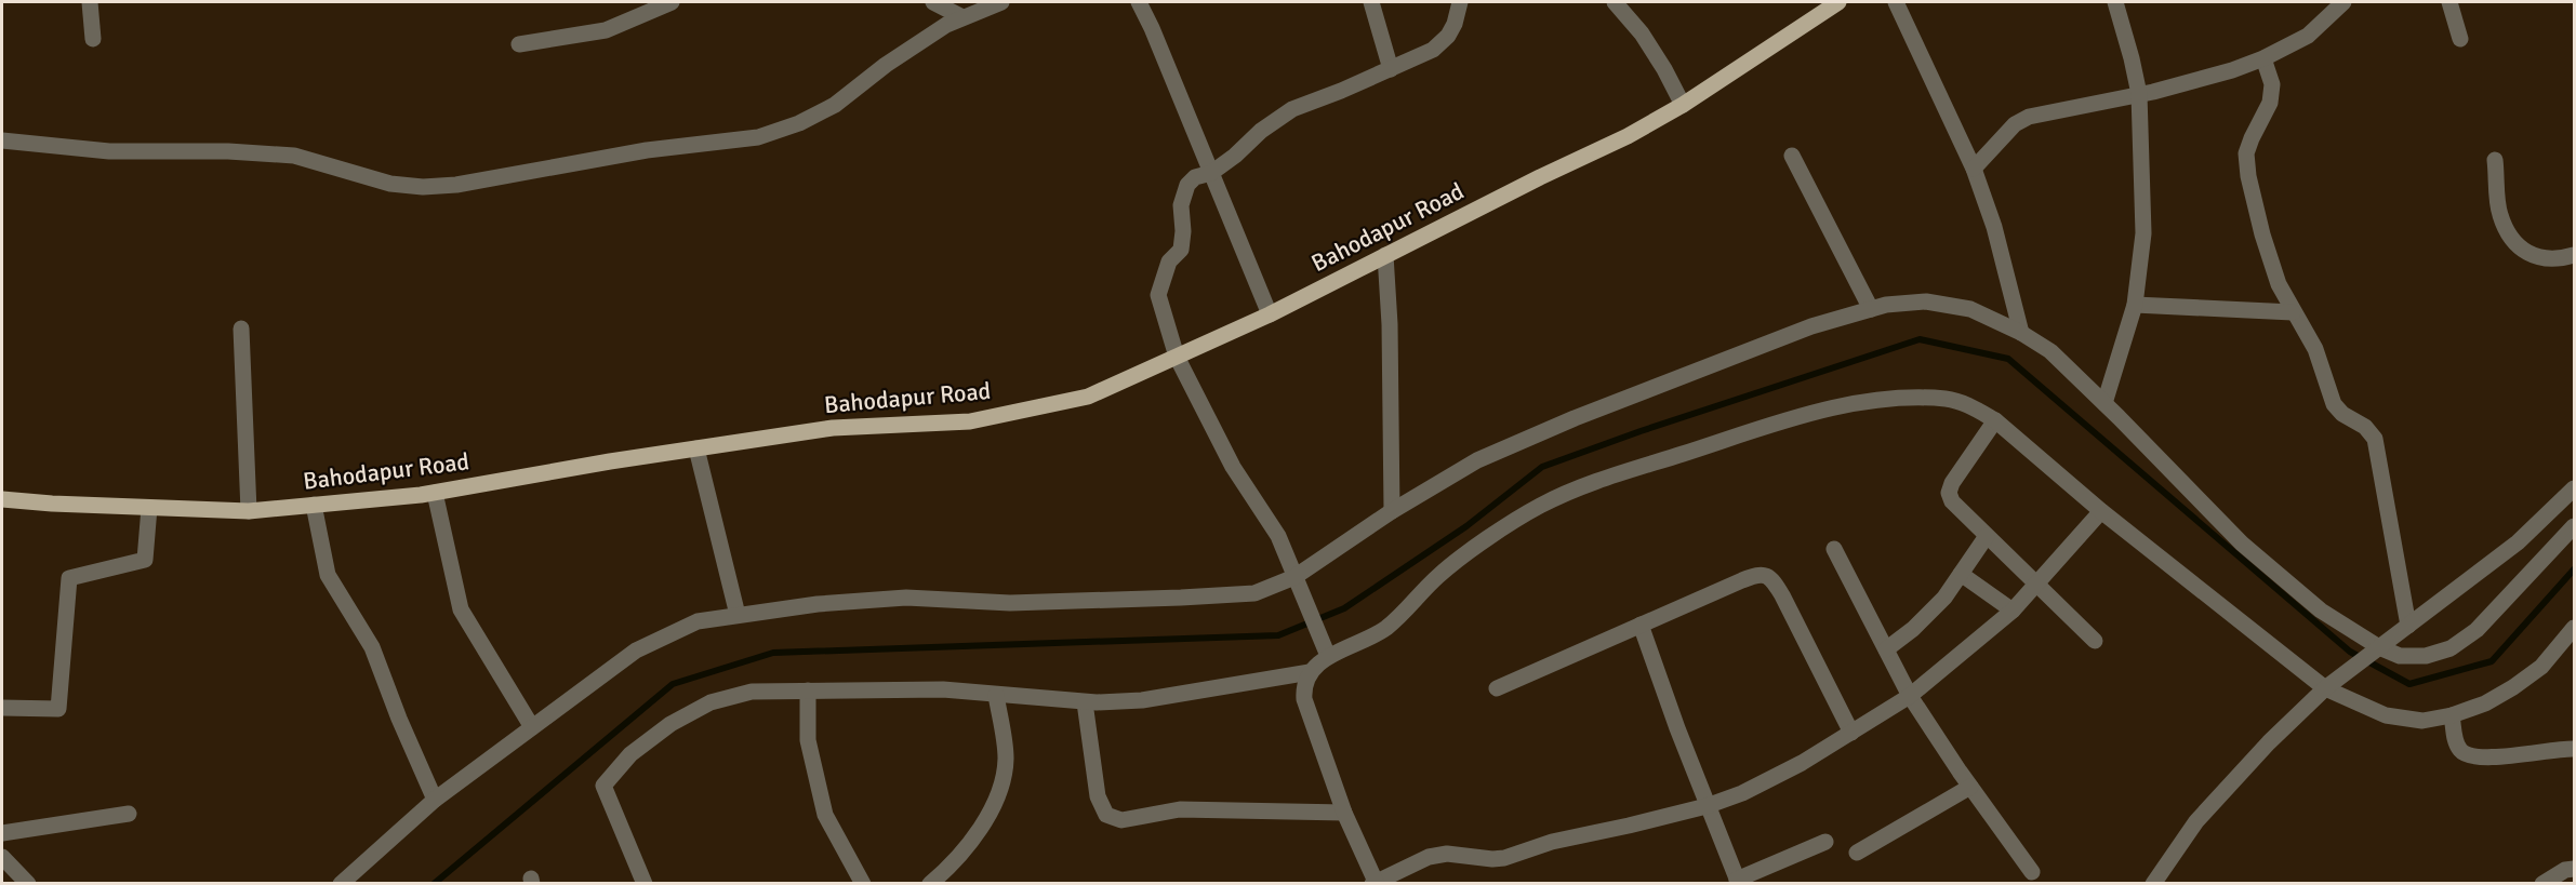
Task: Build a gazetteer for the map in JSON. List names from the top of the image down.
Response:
{
  "streets": {
    "main road": ["Bahodapur Road"]
  }
}
